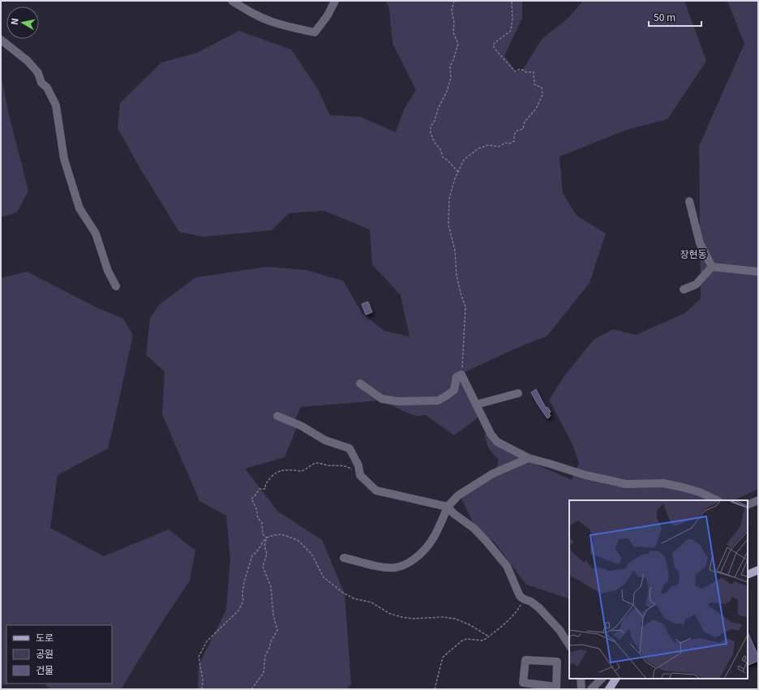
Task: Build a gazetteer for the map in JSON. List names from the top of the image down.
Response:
{
  "districts": ["장현동"],
  "legend": ["도로", "공원", "건물"],
  "scale_bar": "50 m",
  "north": "left"
}
